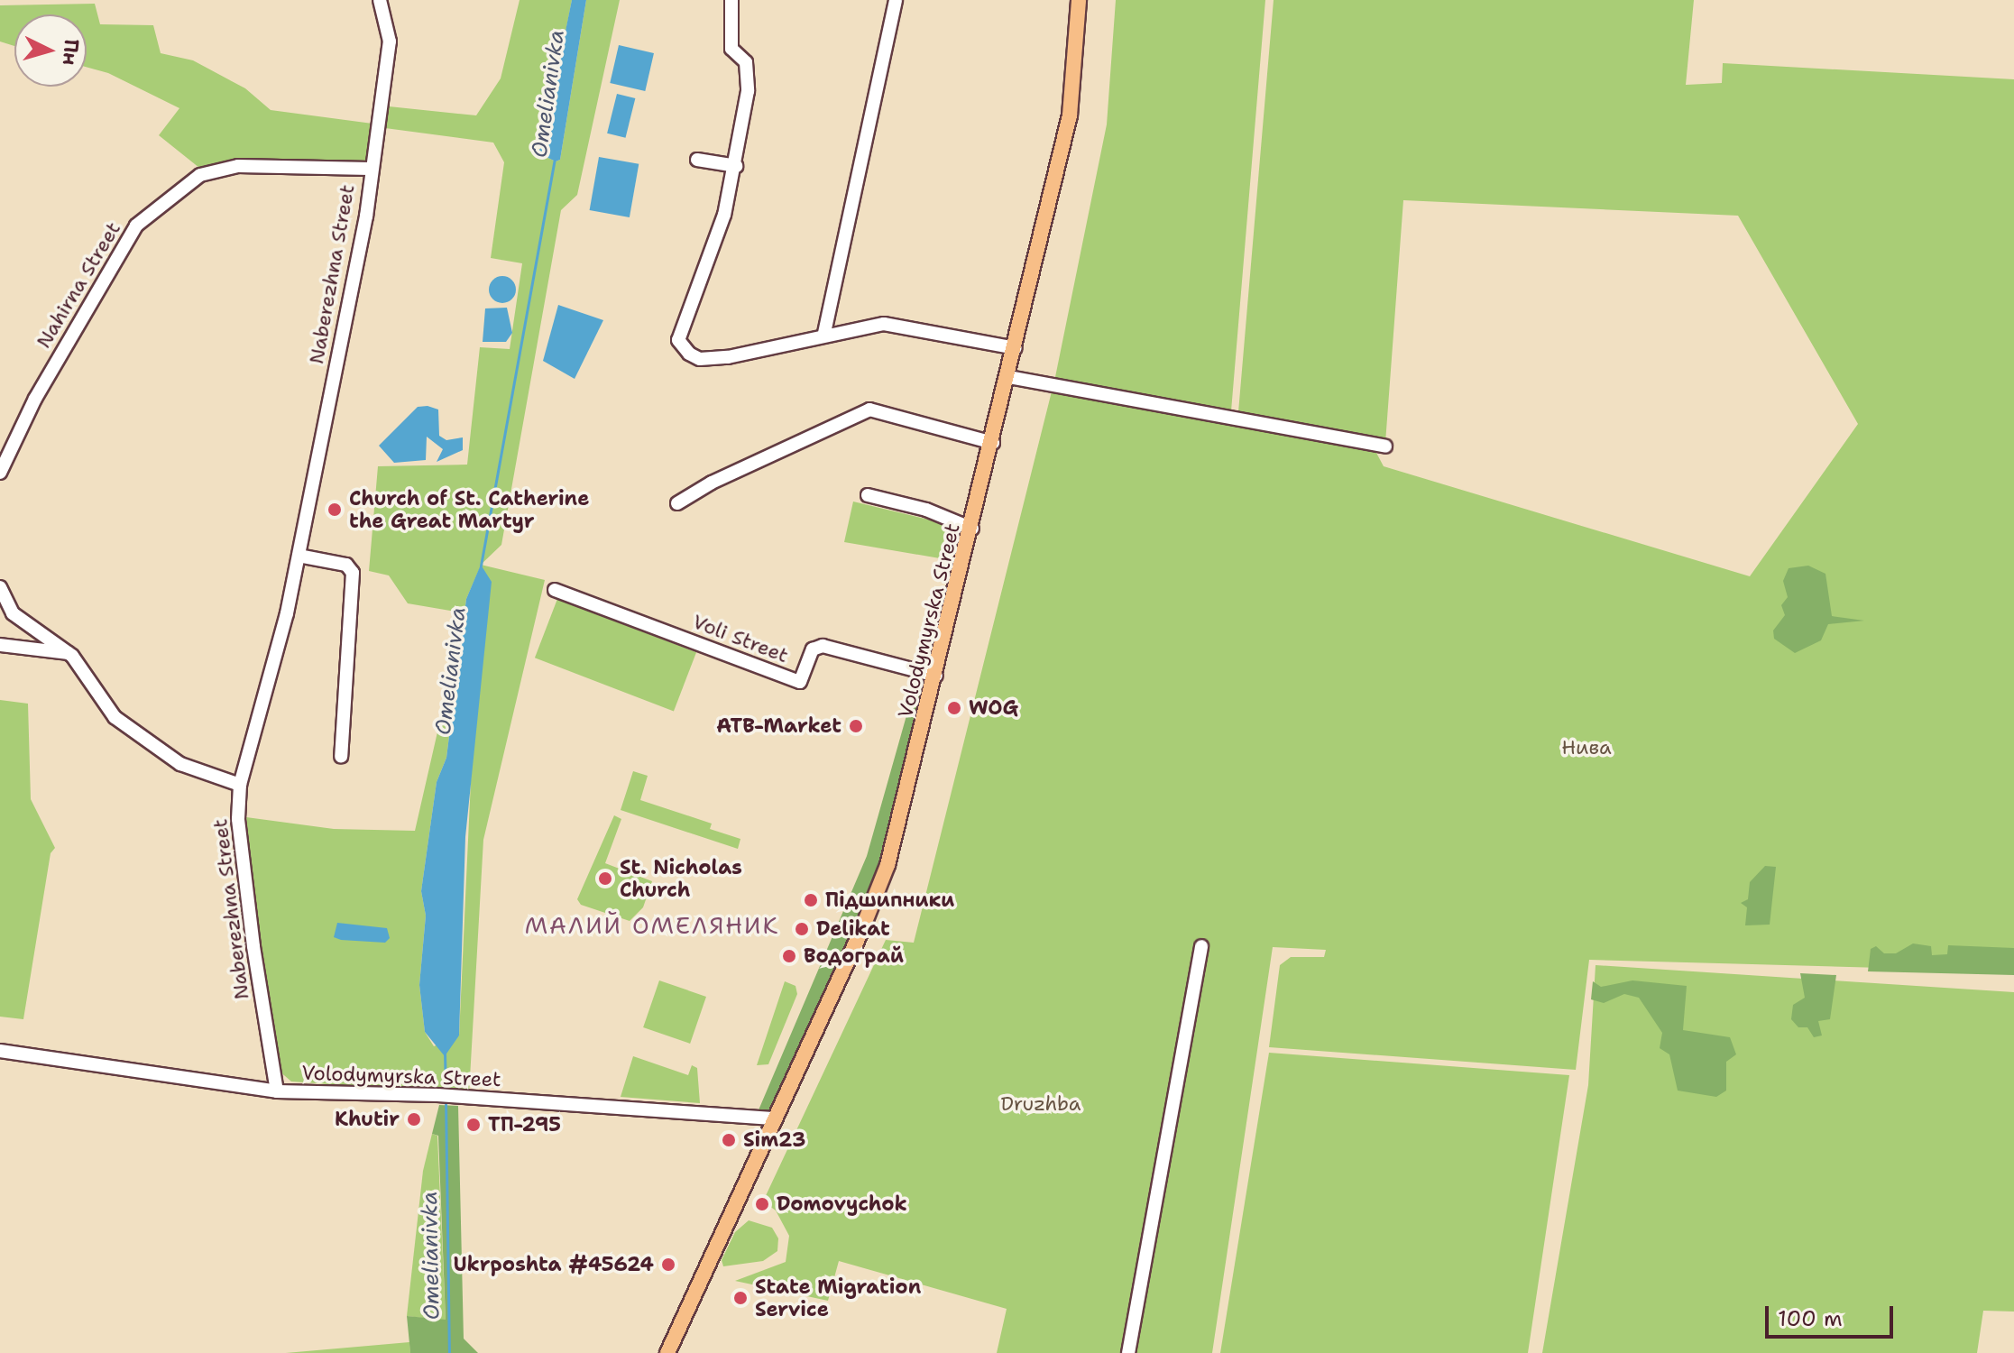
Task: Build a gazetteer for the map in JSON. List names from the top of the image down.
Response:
{
  "streets": {
    "main road": ["Volodymyrska Street"],
    "street": ["Naberezhna Street", "Nahirna Street", "Voli Street"]
  },
  "crossings": [
    ["Naberezhna Street", "Nahirna Street"],
    ["Naberezhna Street", "Volodymyrska Street"],
    ["Volodymyrska Street", "Voli Street"]
  ],
  "districts": ["МАЛИЙ ОМЕЛЯНИК"],
  "water": ["Omelianivka"],
  "parks": ["Нива", "Druzhba"],
  "places": [
    "Church of St. Catherine the Great Martyr",
    "WOG",
    "ATB-Market",
    "St. Nicholas Church",
    "Підшипники",
    "Delikat",
    "Водограй",
    "Khutir",
    "ТП-295",
    "Sim23",
    "Domovychok",
    "Ukrposhta #45624",
    "State Migration Service"
  ],
  "scale_bar": "100 m",
  "north": "right"
}
